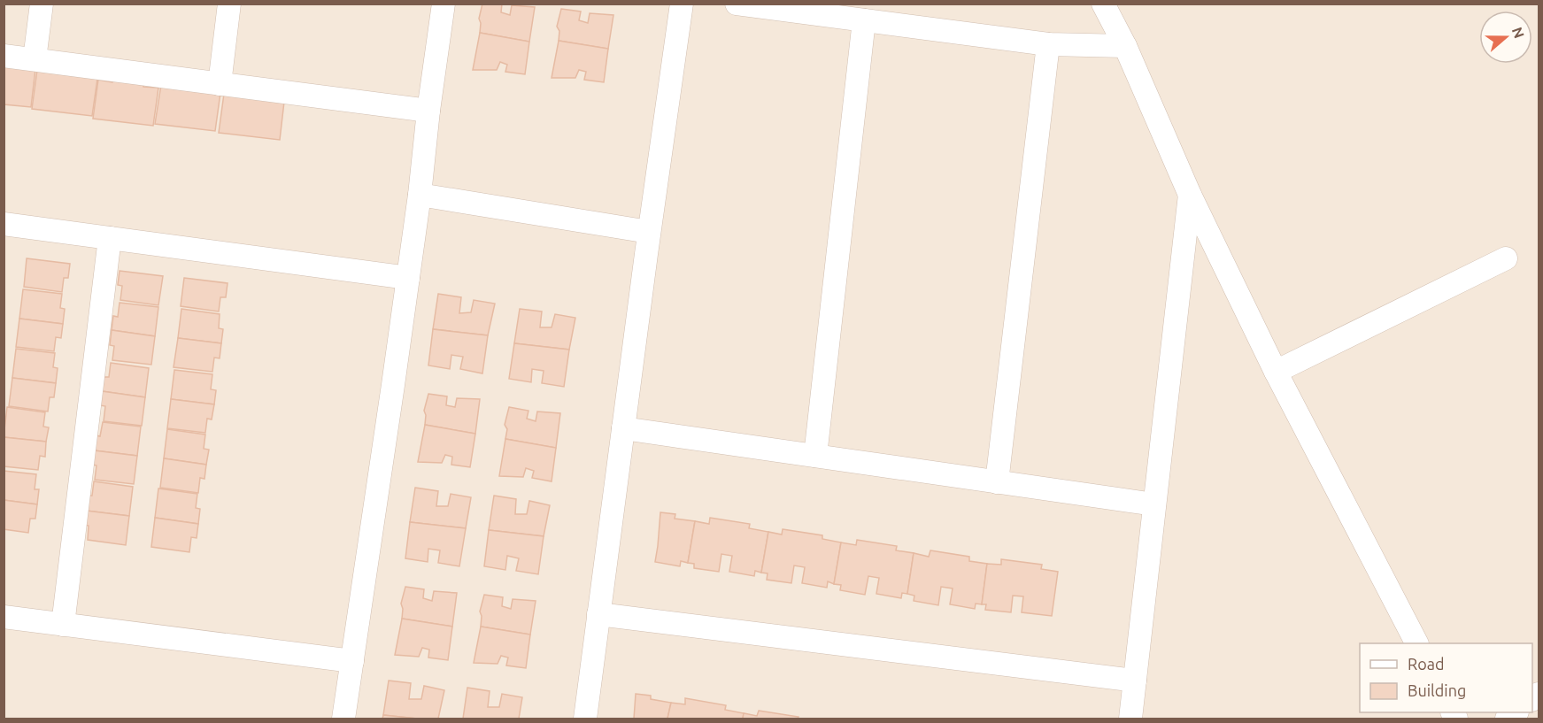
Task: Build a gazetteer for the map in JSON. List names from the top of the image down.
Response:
{
  "legend": ["Road", "Building"],
  "north": "right"
}
